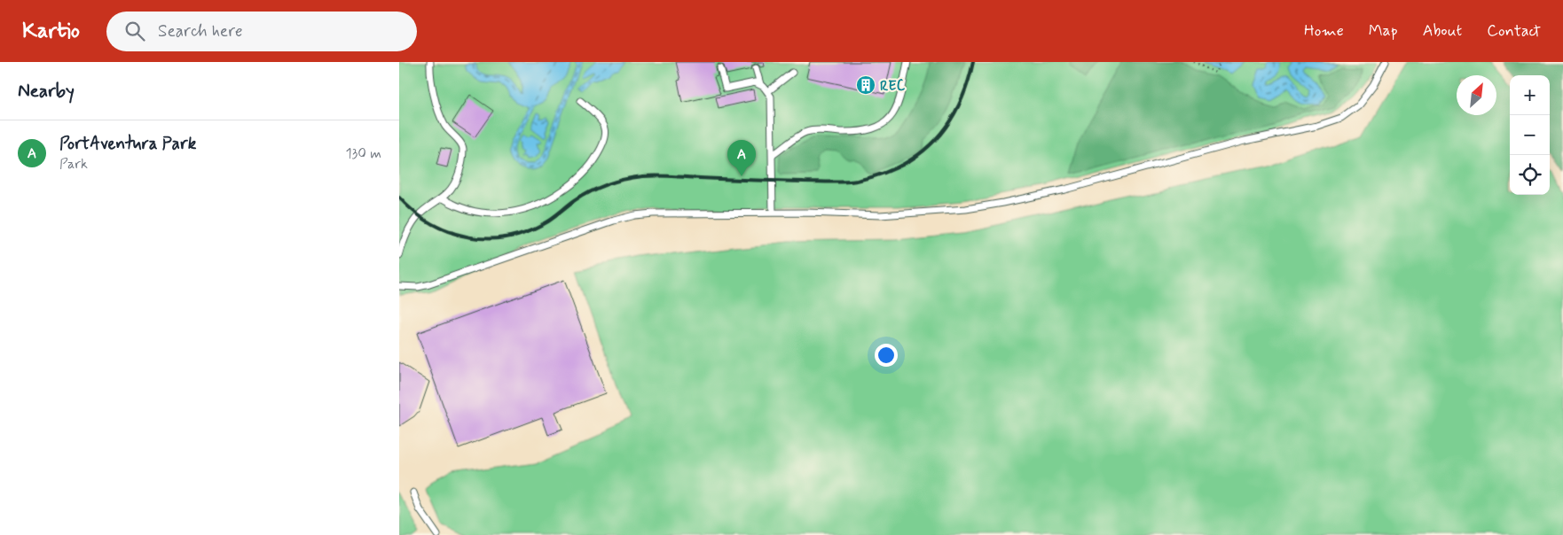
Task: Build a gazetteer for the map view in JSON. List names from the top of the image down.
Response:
{
  "places": {
    "building": ["REC"]
  },
  "north": "top right",
  "page": {
    "header": "Kartio",
    "search": "Search here",
    "nav": [
      "Home",
      "Map",
      "About",
      "Contact"
    ],
    "heading": "Nearby",
    "map_buttons": ["+", "−"],
    "list": [
      {
        "mark": "A",
        "name": "PortAventura Park",
        "note": "Park",
        "value": "130 m"
      }
    ],
    "pins": "A"
  }
}
